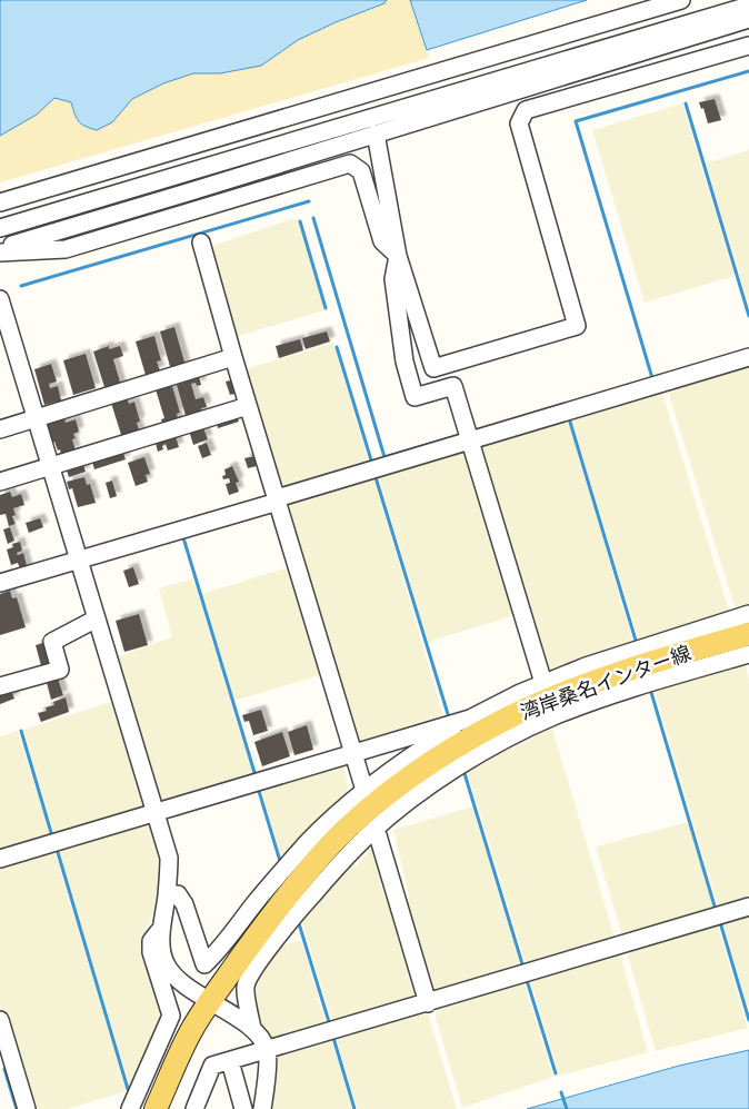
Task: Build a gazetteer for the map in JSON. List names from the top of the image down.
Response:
{
  "streets": {
    "main road": ["湾岸桑名インター線"]
  }
}
